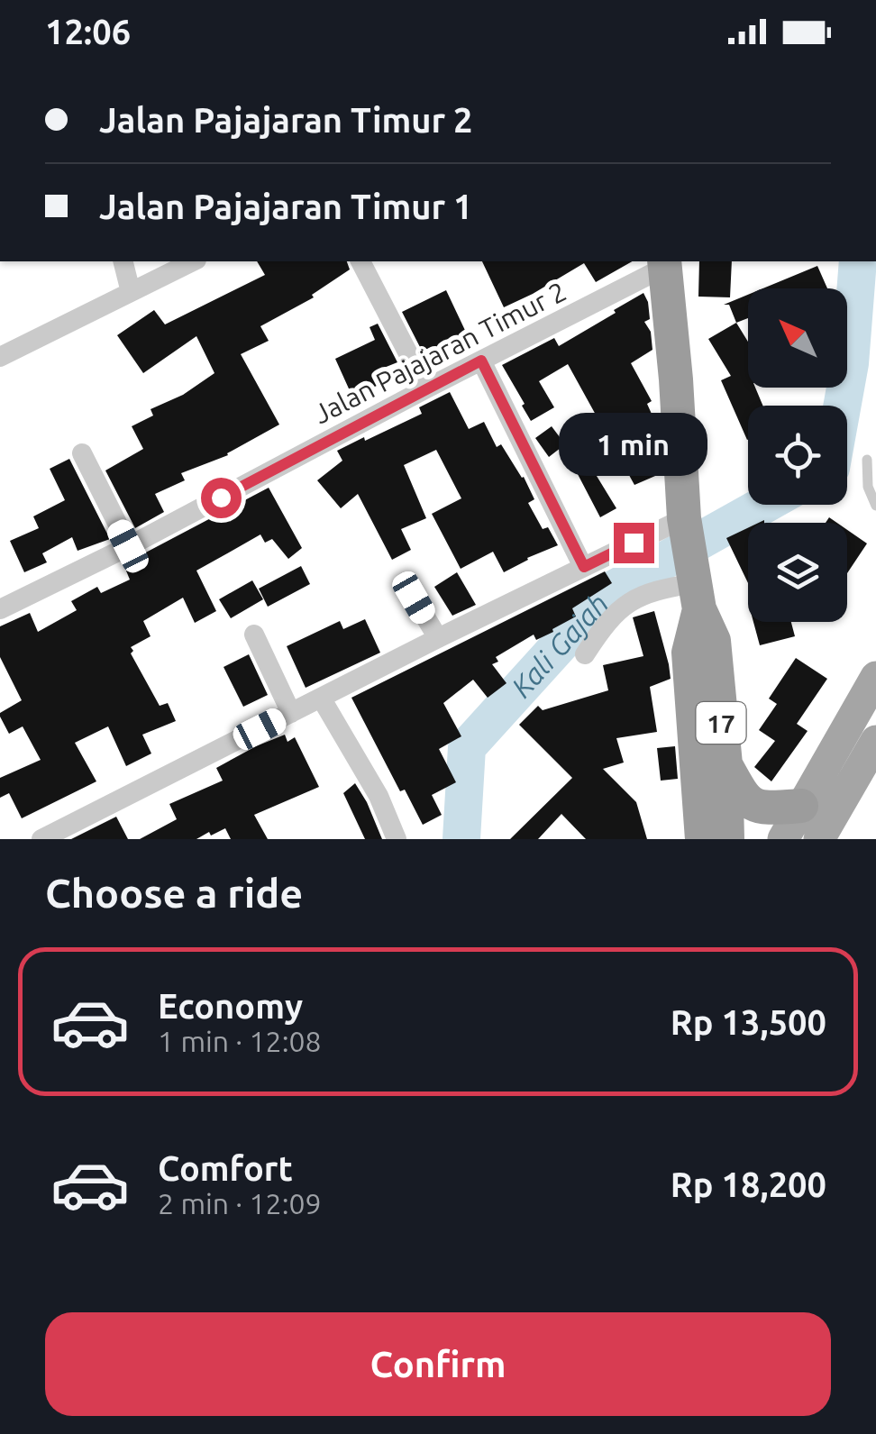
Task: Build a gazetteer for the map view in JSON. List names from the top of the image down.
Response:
{
  "streets": {
    "highway": ["17"],
    "street": ["Jalan Pajajaran Timur 2"]
  },
  "crossings": [
    ["Jalan Pajajaran Timur 2", "17"]
  ],
  "water": ["Kali Gajah"],
  "north": "top left",
  "page": {
    "status": "12:06",
    "banner": ["Jalan Pajajaran Timur 2", "Jalan Pajajaran Timur 1"],
    "bubble": "1 min",
    "heading": "Choose a ride",
    "list": [
      {
        "name": "Economy",
        "note": "1 min · 12:08",
        "value": "Rp 13,500"
      },
      {
        "name": "Comfort",
        "note": "2 min · 12:09",
        "value": "Rp 18,200"
      }
    ],
    "buttons": "Confirm"
  }
}
